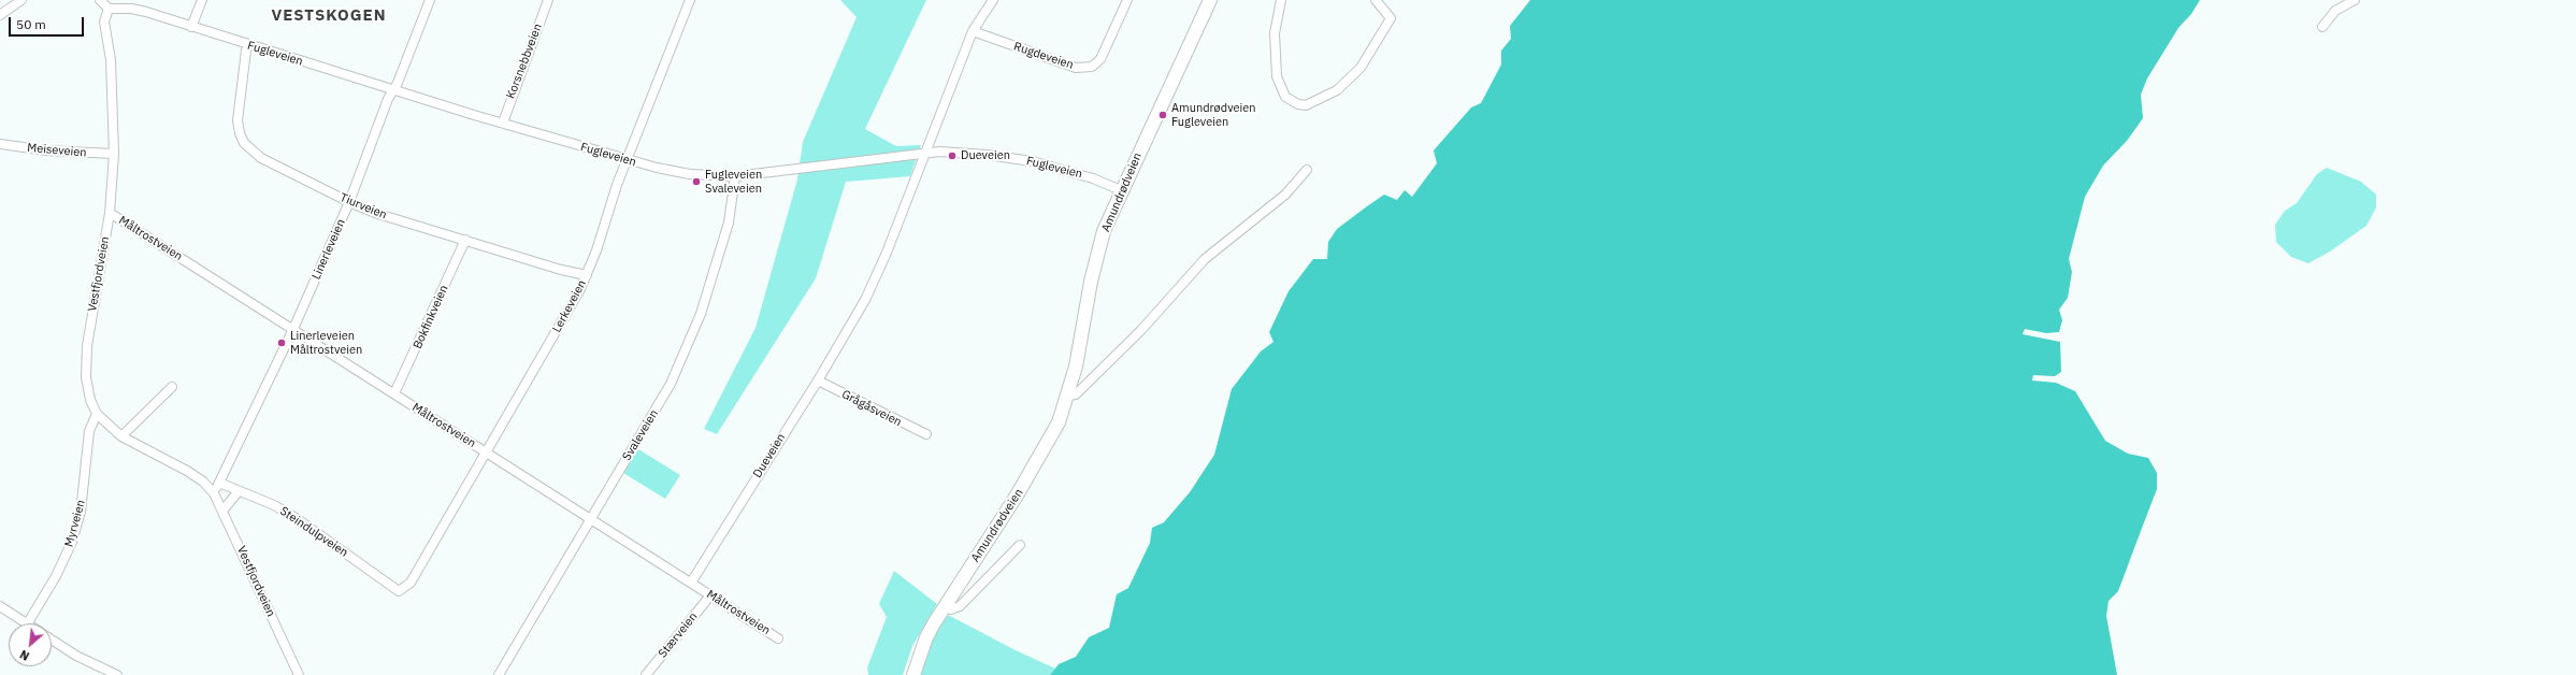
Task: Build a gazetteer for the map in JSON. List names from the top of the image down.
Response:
{
  "streets": {
    "main road": ["Amundrødveien"],
    "street": [
      "Fugleveien",
      "Rugdeveien",
      "Korsnebbveien",
      "Meiseveien",
      "Tiurveien",
      "Måltrostveien",
      "Linerleveien",
      "Vestfjordveien",
      "Lerkeveien",
      "Bokfinkveien",
      "Grågåsveien",
      "Svaleveien",
      "Dueveien",
      "Myrveien",
      "Steindulpveien",
      "Stærveien"
    ]
  },
  "crossings": [
    ["Fugleveien", "Korsnebbveien"],
    ["Fugleveien", "Amundrødveien"],
    ["Fugleveien", "Tiurveien"],
    ["Fugleveien", "Linerleveien"],
    ["Fugleveien", "Vestfjordveien"],
    ["Fugleveien", "Lerkeveien"],
    ["Fugleveien", "Svaleveien"],
    ["Fugleveien", "Dueveien"],
    ["Rugdeveien", "Dueveien"],
    ["Meiseveien", "Vestfjordveien"],
    ["Tiurveien", "Linerleveien"],
    ["Tiurveien", "Lerkeveien"],
    ["Tiurveien", "Bokfinkveien"],
    ["Måltrostveien", "Linerleveien"],
    ["Måltrostveien", "Vestfjordveien"],
    ["Måltrostveien", "Lerkeveien"],
    ["Måltrostveien", "Bokfinkveien"],
    ["Måltrostveien", "Svaleveien"],
    ["Måltrostveien", "Dueveien"],
    ["Måltrostveien", "Stærveien"],
    ["Linerleveien", "Vestfjordveien"],
    ["Linerleveien", "Steindulpveien"],
    ["Vestfjordveien", "Myrveien"],
    ["Lerkeveien", "Steindulpveien"],
    ["Grågåsveien", "Dueveien"]
  ],
  "districts": ["VESTSKOGEN"],
  "places": [
    "Amundrødveien Fugleveien",
    "Dueveien",
    "Fugleveien Svaleveien",
    "Linerleveien Måltrostveien"
  ],
  "scale_bar": "50 m",
  "north": "bottom left"
}
